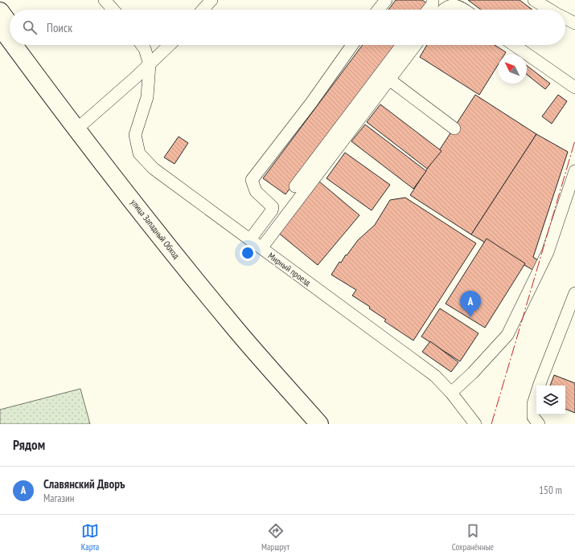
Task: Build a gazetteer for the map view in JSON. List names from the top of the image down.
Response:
{
  "streets": {
    "highway": ["улица Западный Обход"],
    "lane": ["Мирный проезд"]
  },
  "north": "top left",
  "page": {
    "search": "Поиск",
    "pins": "A",
    "heading": "Рядом",
    "list": [
      {
        "mark": "A",
        "name": "Cлавянский Дворъ",
        "note": "Магазин",
        "value": "150 m"
      }
    ],
    "nav": ["Карта", "Маршрут", "Сохранённые"]
  }
}
